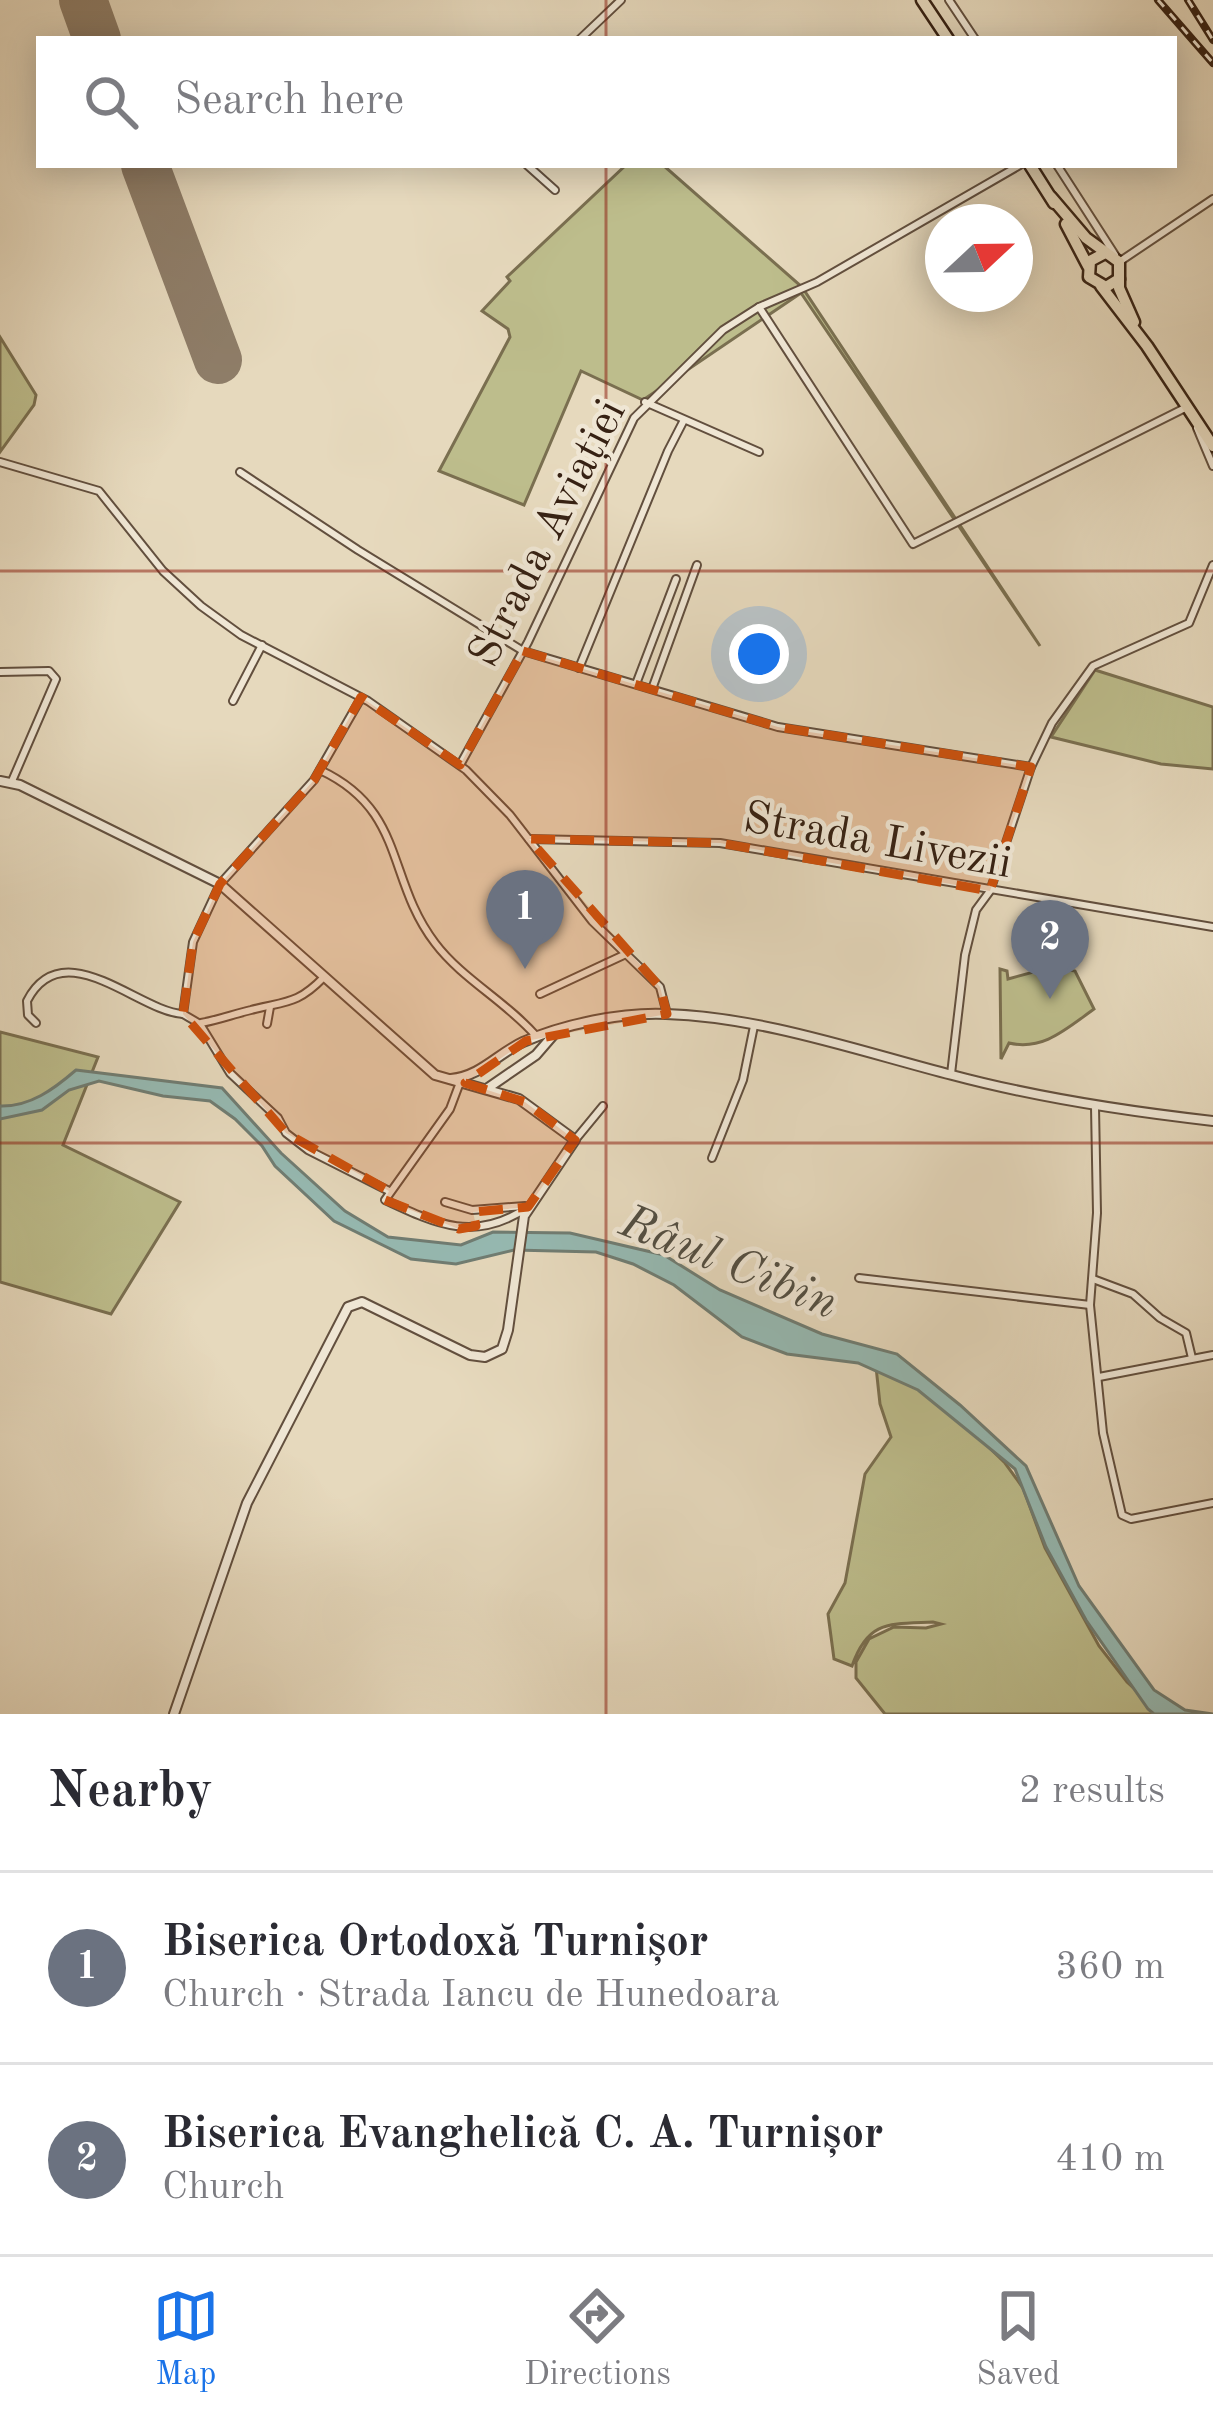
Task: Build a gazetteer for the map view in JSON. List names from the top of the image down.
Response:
{
  "streets": {
    "street": ["Strada Aviației", "Strada Livezii"]
  },
  "water": ["Râul Cibin"],
  "north": "right",
  "page": {
    "search": "Search here",
    "pins": ["1", "2"],
    "heading": ["Nearby", "2 results"],
    "list": [
      {
        "mark": "1",
        "name": "Biserica Ortodoxă Turnișor",
        "note": "Church · Strada Iancu de Hunedoara",
        "value": "360 m"
      },
      {
        "mark": "2",
        "name": "Biserica Evanghelică C. A. Turnișor",
        "note": "Church",
        "value": "410 m"
      }
    ],
    "nav": ["Map", "Directions", "Saved"]
  }
}
